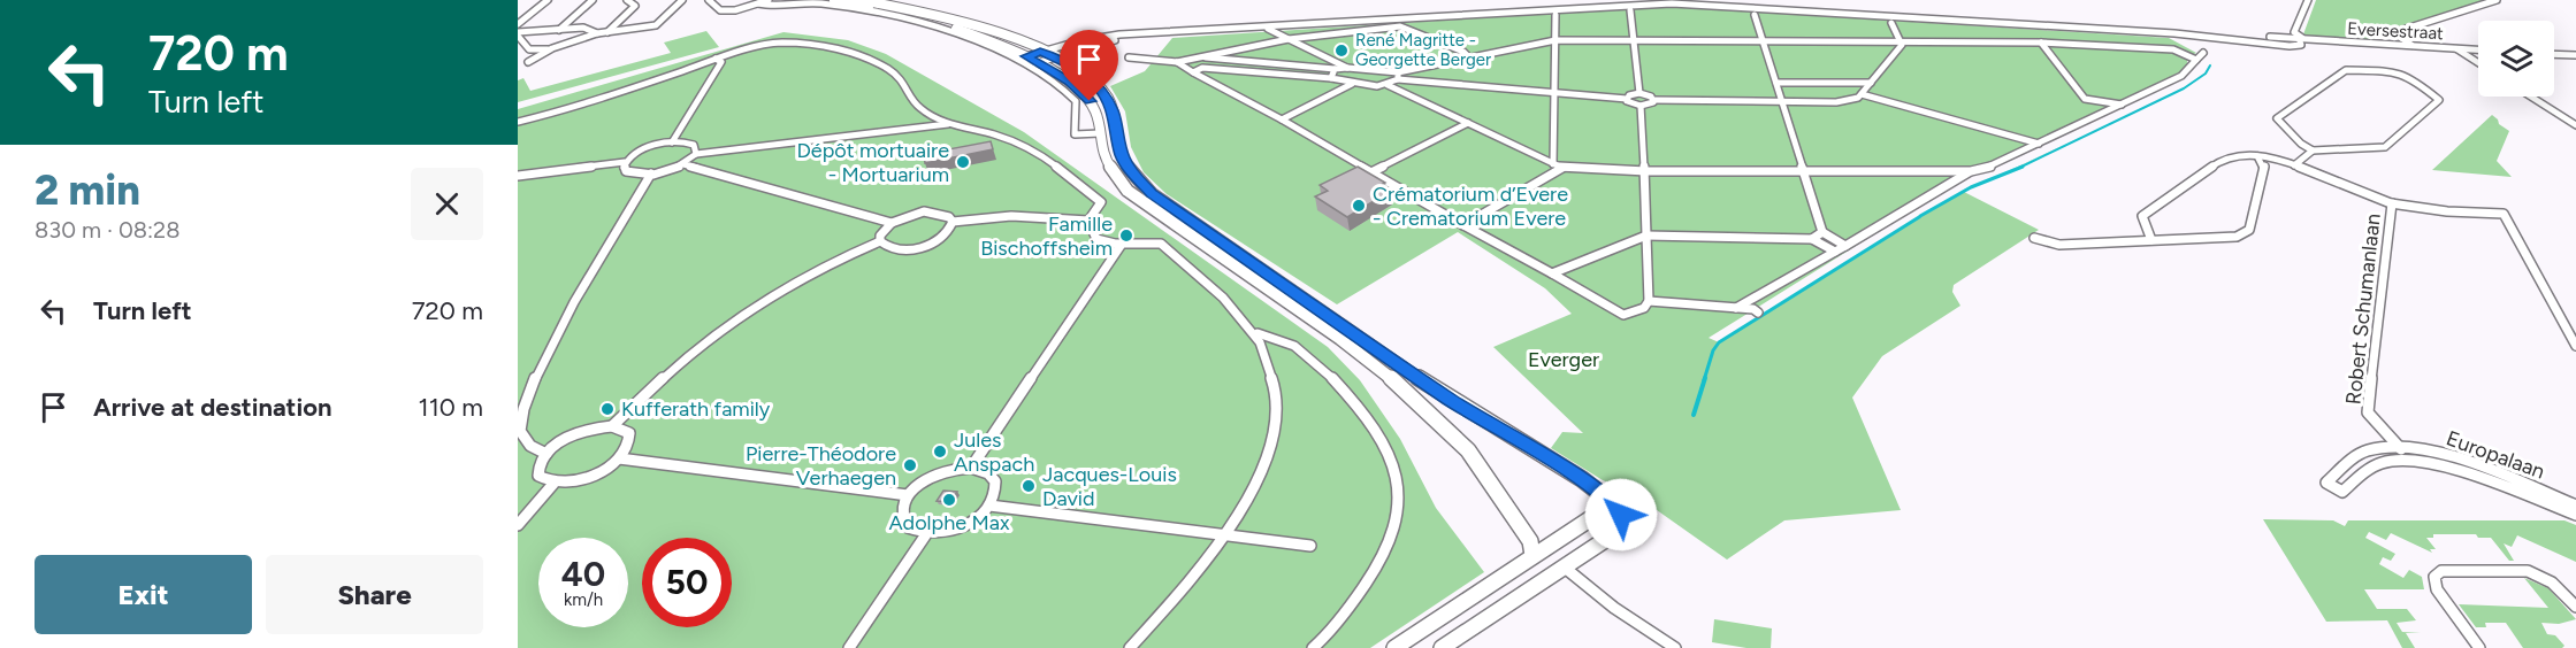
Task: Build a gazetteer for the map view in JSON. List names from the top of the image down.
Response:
{
  "streets": {
    "street": ["Eversestraat", "Robert Schumanlaan", "Europalaan"]
  },
  "crossings": [
    ["Robert Schumanlaan", "Europalaan"]
  ],
  "parks": ["Everger"],
  "places": [
    "René Magritte - Georgette Berger",
    "Dépôt mortuaire - Mortuarium",
    "Crématorium d’Evere - Crematorium Evere",
    "Famille Bischoffsheim",
    "Kufferath family",
    "Jules Anspach",
    "Pierre-Théodore Verhaegen",
    "Jacques-Louis David",
    "Adolphe Max"
  ],
  "page": {
    "turn": ["720 m", "Turn left"],
    "heading": ["2 min", "830 m · 08:28"],
    "list": [
      {
        "name": "Turn left",
        "value": "720 m"
      },
      {
        "name": "Arrive at destination",
        "value": "110 m"
      }
    ],
    "speed": "40 km/h",
    "limit": "50",
    "buttons": ["Exit", "Share"]
  }
}
